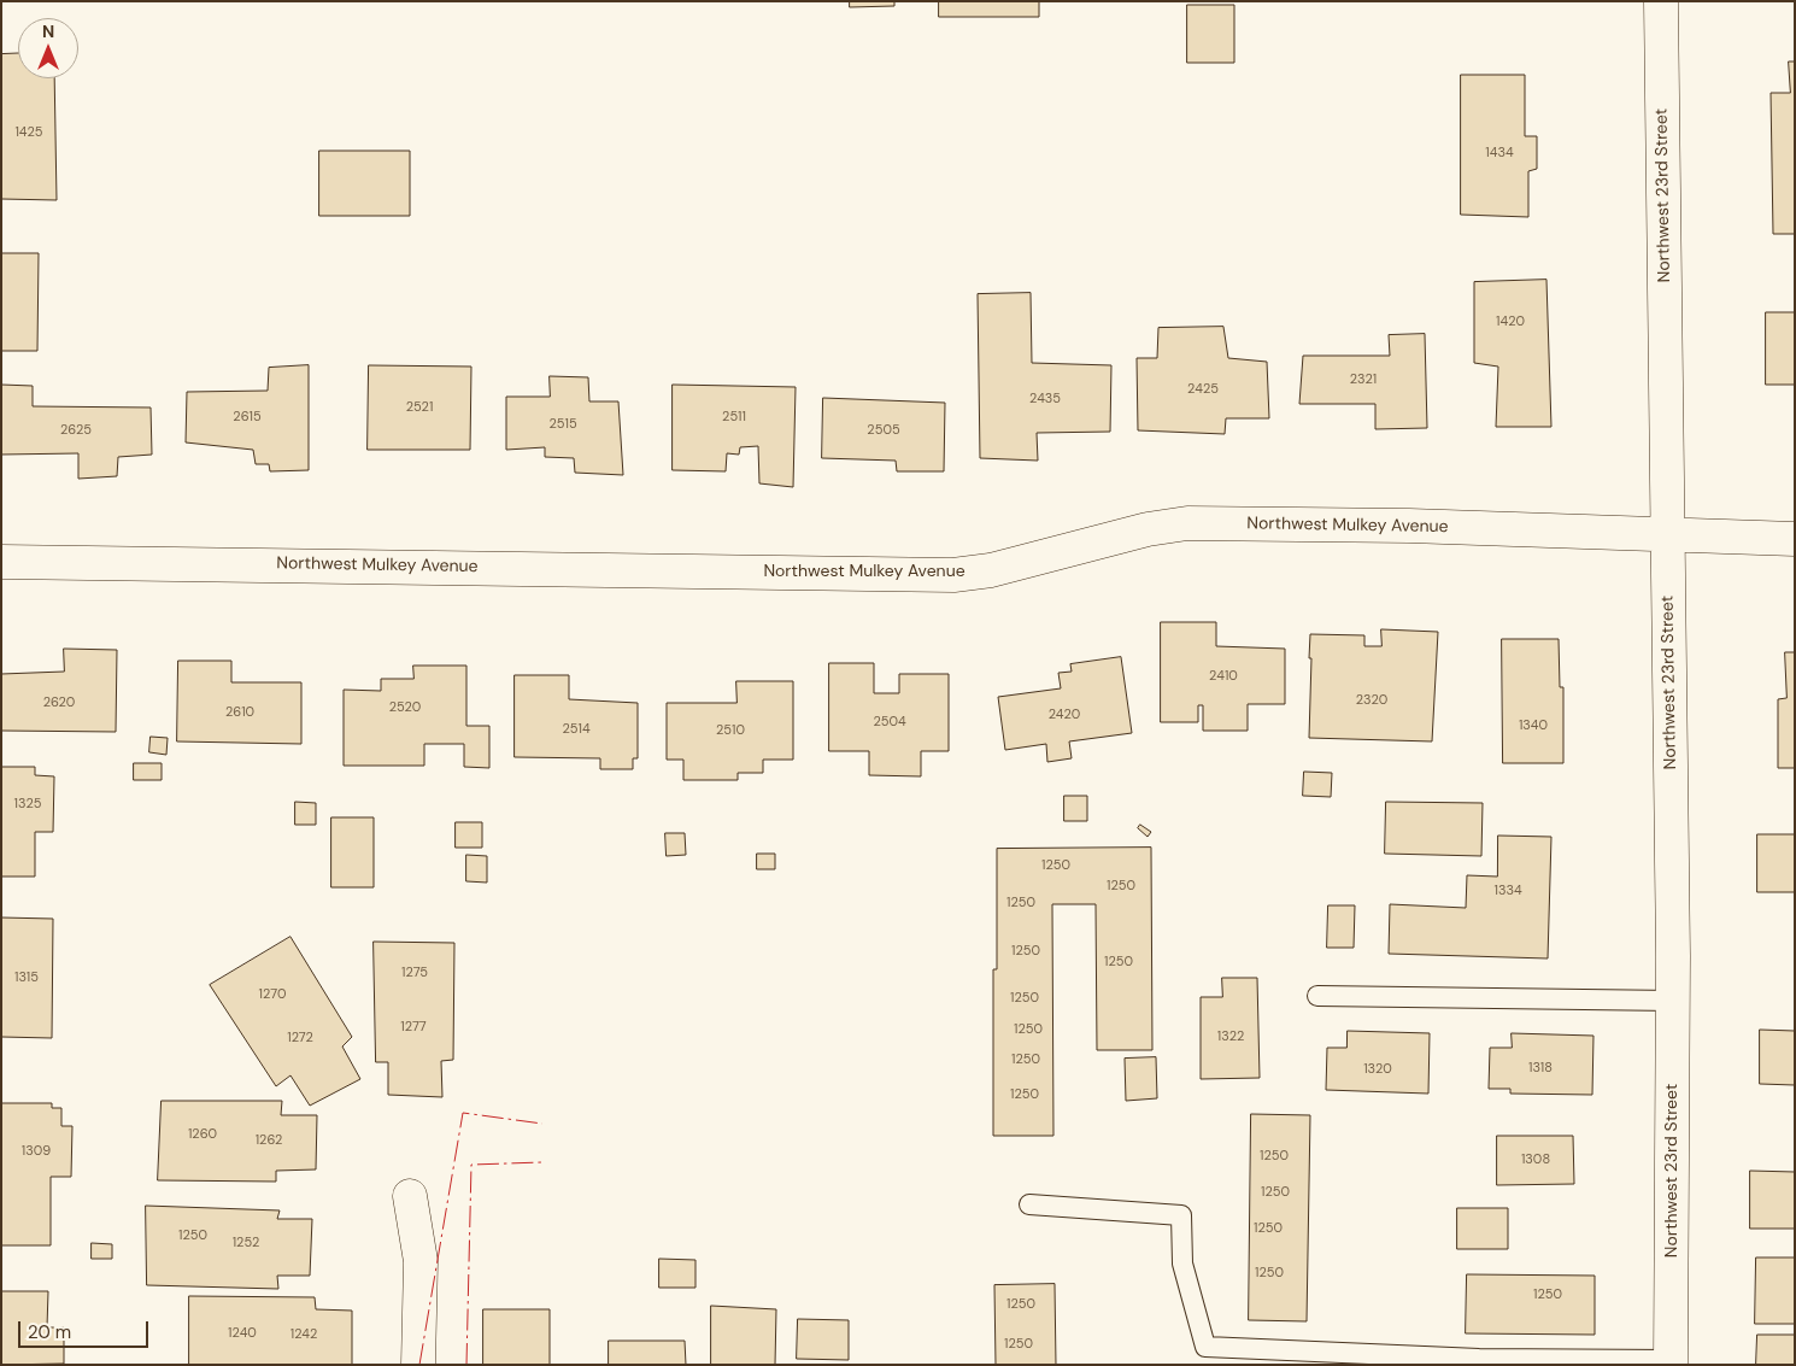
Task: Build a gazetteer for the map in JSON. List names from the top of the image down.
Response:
{
  "streets": {
    "street": ["Northwest 23rd Street", "Northwest Mulkey Avenue"]
  },
  "crossings": [
    ["Northwest 23rd Street", "Northwest Mulkey Avenue"]
  ],
  "house_numbers": [
    "1425",
    "1434",
    "1420",
    "2321",
    "2425",
    "2435",
    "2521",
    "2615",
    "2511",
    "2515",
    "2625",
    "2505",
    "2410",
    "2320",
    "2620",
    "2520",
    "2610",
    "2420",
    "2504",
    "1340",
    "2514",
    "2510",
    "1325",
    "1250",
    "1250",
    "1334",
    "1250",
    "1250",
    "1250",
    "1275",
    "1315",
    "1270",
    "1250",
    "1277",
    "1250",
    "1322",
    "1272",
    "1250",
    "1318",
    "1320",
    "1250",
    "1260",
    "1262",
    "1309",
    "1250",
    "1308",
    "1250",
    "1250",
    "1250",
    "1252",
    "1250",
    "1250",
    "1250",
    "1240",
    "1242",
    "1250"
  ],
  "scale_bar": "20 m",
  "north": "top"
}
